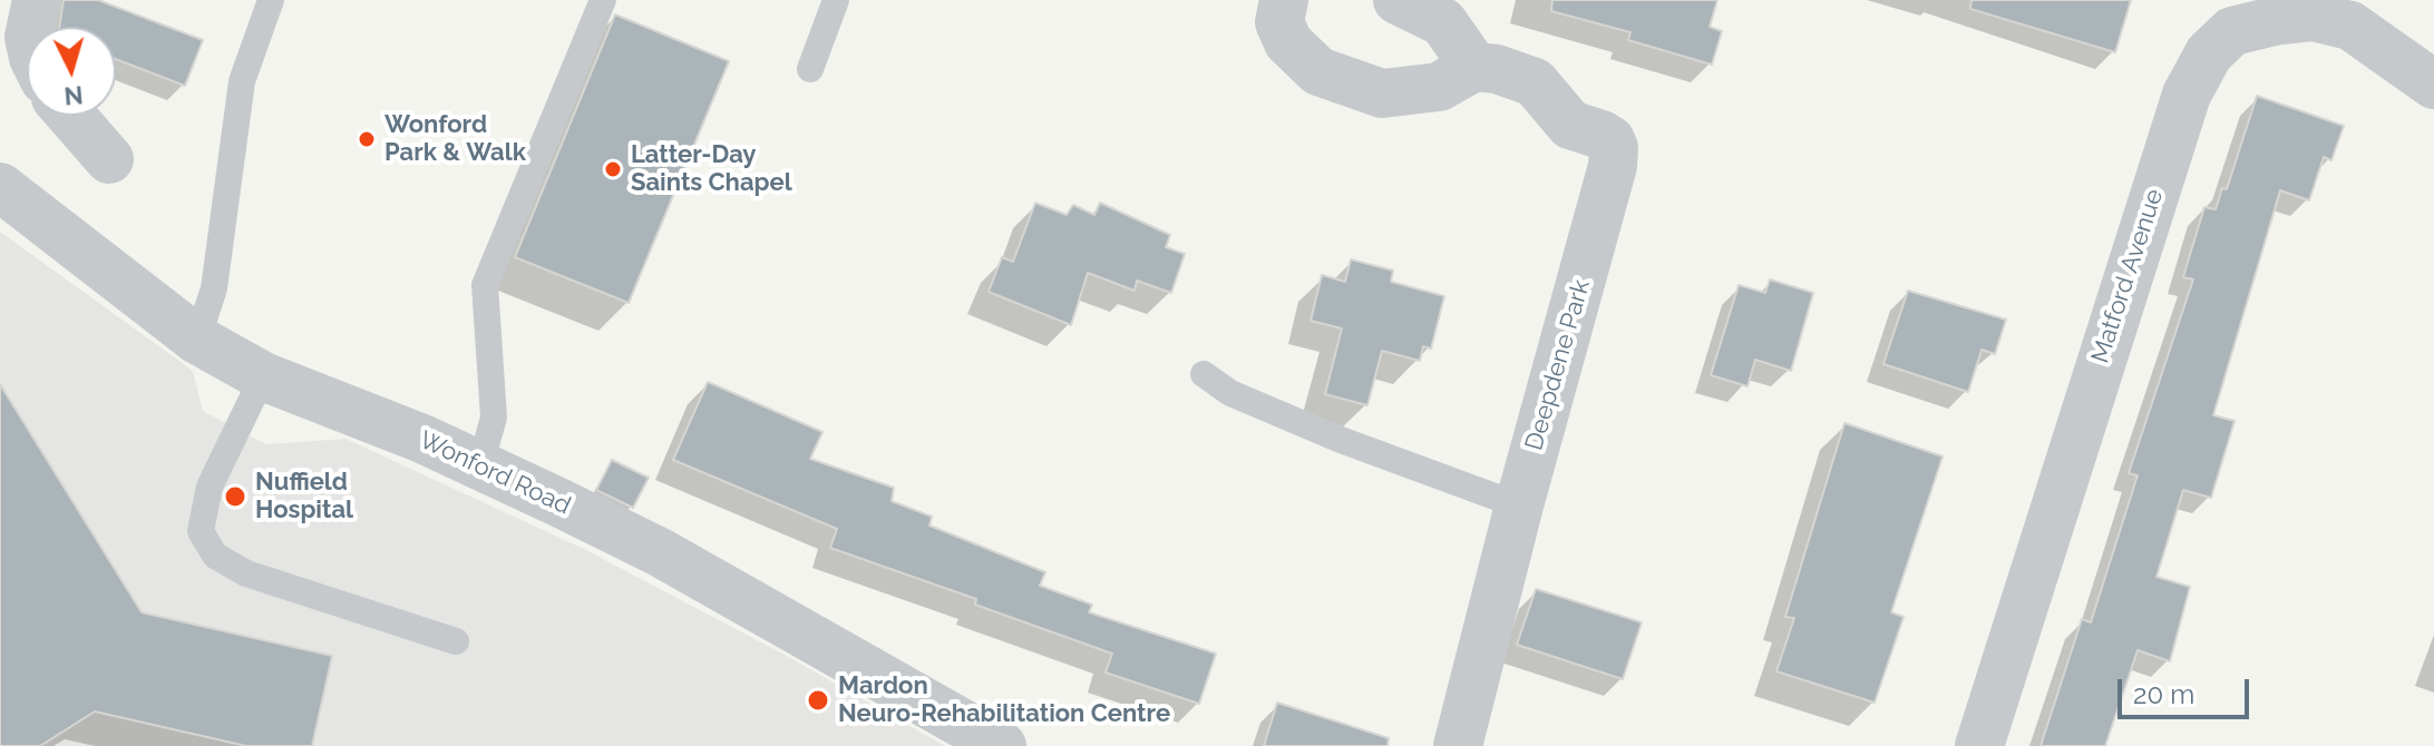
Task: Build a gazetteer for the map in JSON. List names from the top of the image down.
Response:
{
  "streets": {
    "street": ["Matford Avenue", "Deepdene Park", "Wonford Road"]
  },
  "places": [
    "Wonford Park & Walk",
    "Latter-Day Saints Chapel",
    "Nuffield Hospital",
    "Mardon Neuro-Rehabilitation Centre"
  ],
  "scale_bar": "20 m",
  "north": "bottom"
}
